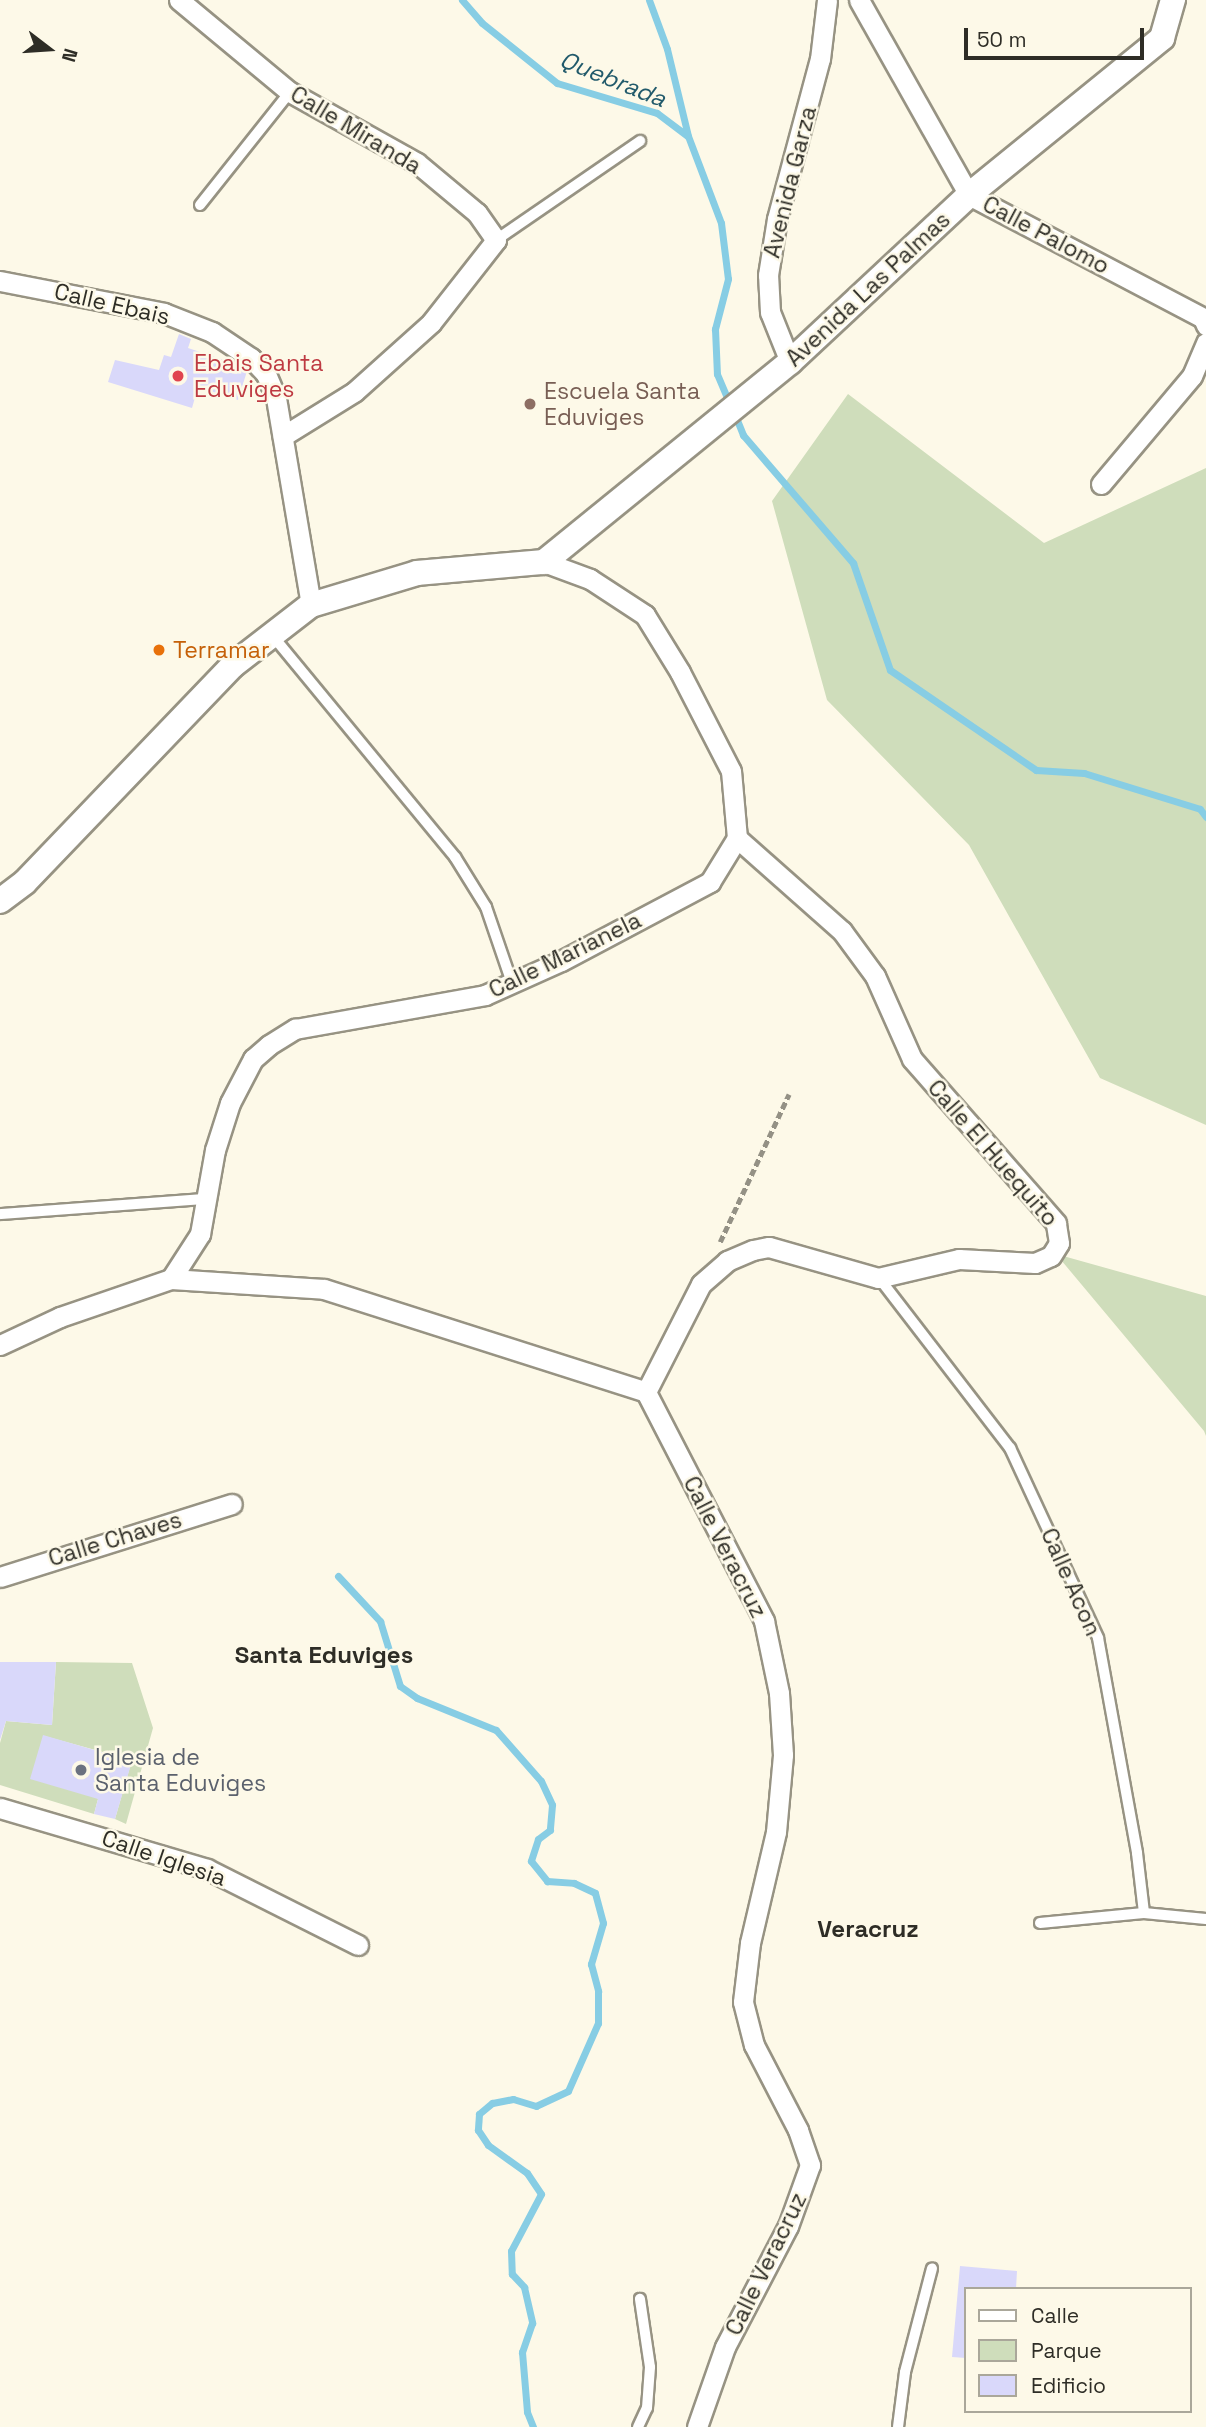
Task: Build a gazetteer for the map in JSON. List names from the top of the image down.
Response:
{
  "streets": {
    "street": [
      "Calle Miranda",
      "Avenida Garza",
      "Calle Palomo",
      "Avenida Las Palmas",
      "Calle Ebais",
      "Calle Marianela",
      "Calle El Huequito",
      "Calle Chaves",
      "Calle Veracruz",
      "Calle Iglesia"
    ],
    "lane": ["Calle Acon"]
  },
  "crossings": [
    ["Avenida Garza", "Avenida Las Palmas"],
    ["Calle Palomo", "Avenida Las Palmas"],
    ["Calle Marianela", "Calle El Huequito"],
    ["Calle El Huequito", "Calle Veracruz"],
    ["Calle El Huequito", "Calle Acon"]
  ],
  "districts": ["Santa Eduviges", "Veracruz"],
  "water": ["Quebrada"],
  "places": [
    "Ebais Santa Eduviges",
    "Escuela Santa Eduviges",
    "Terramar",
    "Iglesia de Santa Eduviges"
  ],
  "legend": ["Calle", "Parque", "Edificio"],
  "scale_bar": "50 m",
  "north": "right"
}
